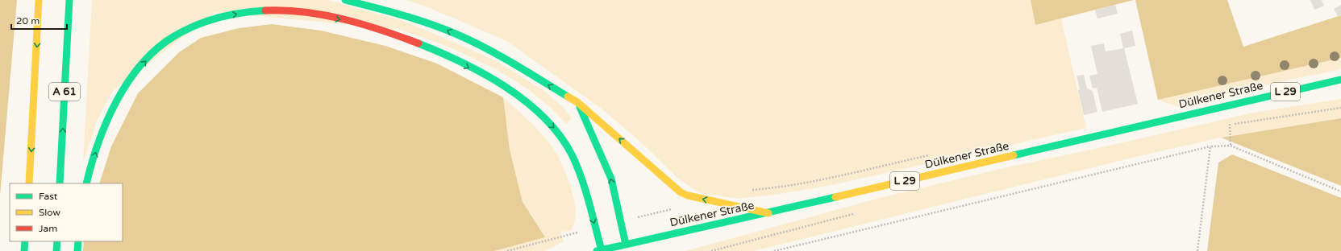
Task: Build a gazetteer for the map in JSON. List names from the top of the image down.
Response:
{
  "streets": {
    "main road": ["A 61", "L 29", "Dülkener Straße"]
  },
  "legend": ["Fast", "Slow", "Jam"],
  "scale_bar": "20 m"
}
